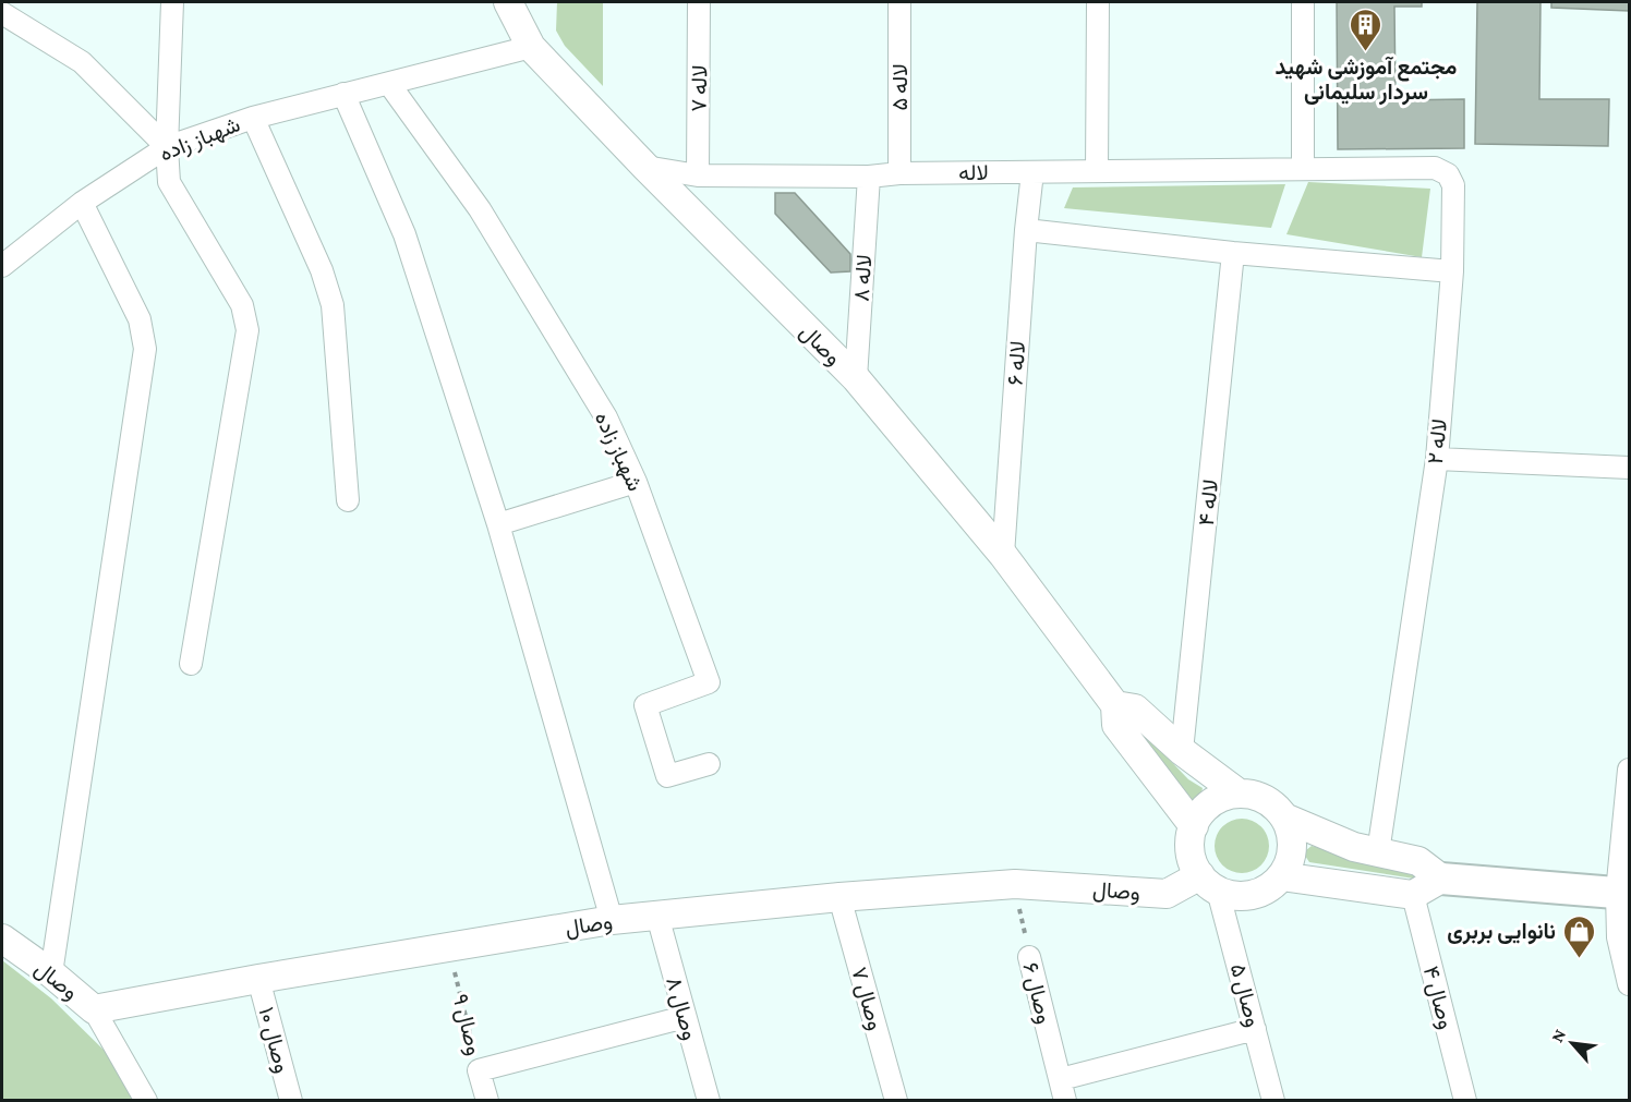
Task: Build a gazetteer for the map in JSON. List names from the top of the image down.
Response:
{
  "streets": {
    "street": [
      "لاله ۵",
      "لاله ۷",
      "شهباز زاده",
      "لاله",
      "لاله ۸",
      "وصال",
      "لاله ۶",
      "لاله ۲",
      "لاله ۴",
      "وصال ۶",
      "وصال ۵",
      "وصال ۴",
      "وصال ۷",
      "وصال ۸",
      "وصال ۹",
      "وصال ۱۰"
    ]
  },
  "crossings": [
    ["لاله ۵", "لاله"],
    ["لاله ۷", "لاله"],
    ["شهباز زاده", "وصال"],
    ["لاله", "لاله ۸"],
    ["لاله", "وصال"],
    ["لاله", "لاله ۶"],
    ["لاله", "لاله ۲"],
    ["لاله ۸", "وصال"],
    ["وصال", "لاله ۶"],
    ["وصال", "وصال ۶"],
    ["وصال", "وصال ۵"],
    ["وصال", "وصال ۷"],
    ["وصال", "وصال ۸"],
    ["وصال", "وصال ۹"],
    ["وصال", "وصال ۱۰"]
  ],
  "places": {
    "building": ["مجتمع آموزشی شهید سردار سلیمانی"],
    "shop": ["نانوایی بربری"]
  },
  "north": "top left"
}
